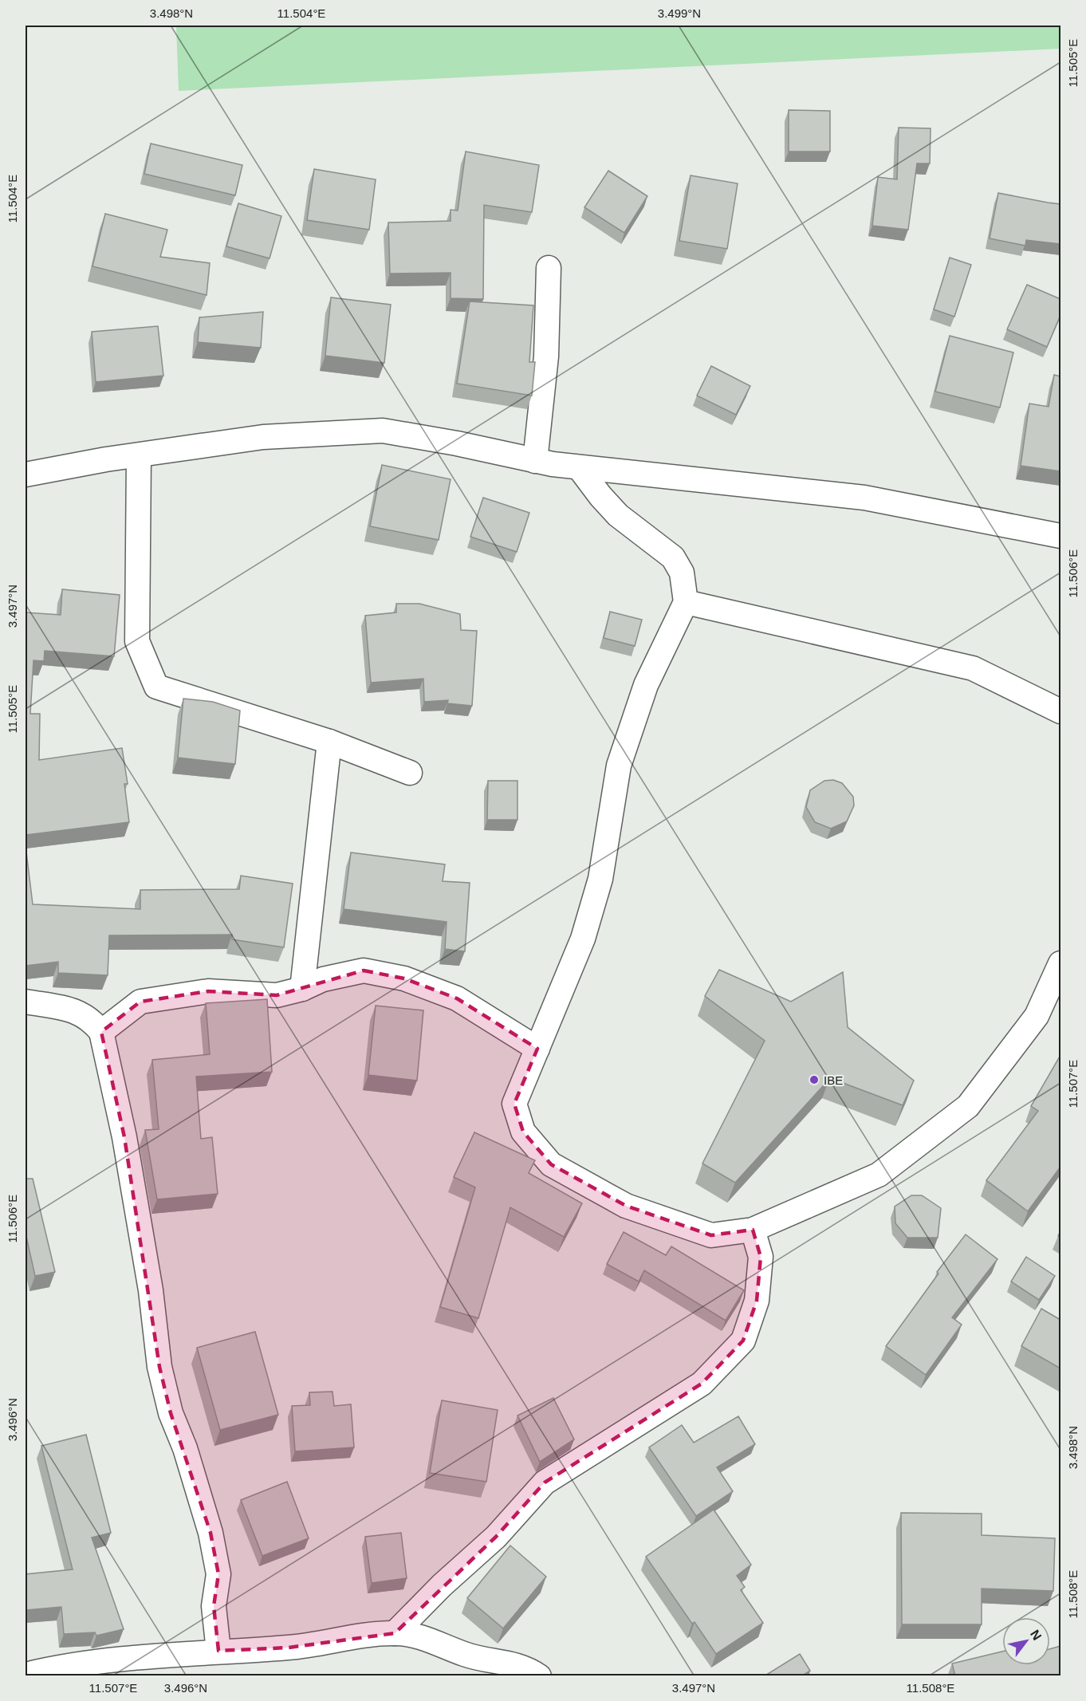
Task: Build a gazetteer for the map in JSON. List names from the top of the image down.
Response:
{
  "places": ["IBE"],
  "north": "top right",
  "coordinates": [
    "3.498°N",
    "11.504°E",
    "3.499°N",
    "11.505°E",
    "11.506°E",
    "3.497°N",
    "11.507°E",
    "3.496°N",
    "11.508°E"
  ]
}
